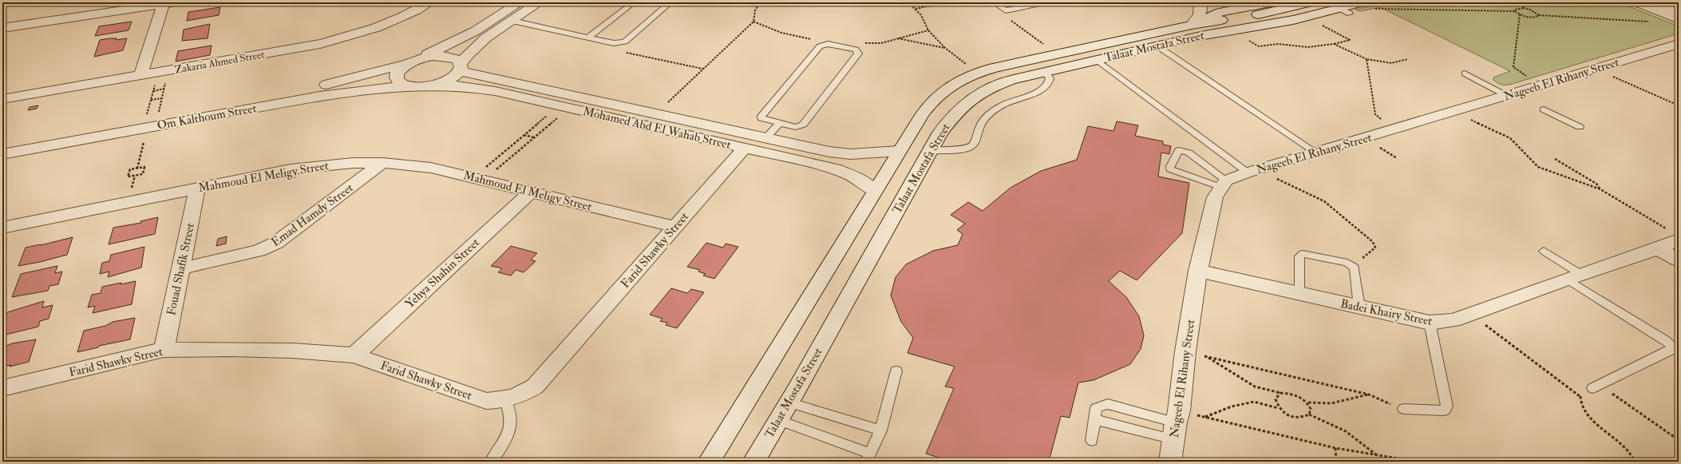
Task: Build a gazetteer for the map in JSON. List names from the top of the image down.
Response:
{
  "streets": {
    "street": [
      "Talaat Mostafa Street",
      "Zakaria Ahmed Street",
      "Nageeb El Rihany Street",
      "Om Kalthoum Street",
      "Mohamed Abd El Wahab Street",
      "Mahmoud El Meligy Street",
      "Emad Hamdy Street",
      "Farid Shawky Street",
      "Fouad Shafik Street",
      "Yehya Shahin Street",
      "Badei Khairy Street"
    ]
  },
  "crossings": [
    ["Talaat Mostafa Street", "Mohamed Abd El Wahab Street"],
    ["Nageeb El Rihany Street", "Badei Khairy Street"],
    ["Om Kalthoum Street", "Mohamed Abd El Wahab Street"],
    ["Mohamed Abd El Wahab Street", "Farid Shawky Street"],
    ["Mahmoud El Meligy Street", "Emad Hamdy Street"],
    ["Mahmoud El Meligy Street", "Farid Shawky Street"],
    ["Mahmoud El Meligy Street", "Fouad Shafik Street"],
    ["Mahmoud El Meligy Street", "Yehya Shahin Street"],
    ["Emad Hamdy Street", "Fouad Shafik Street"],
    ["Farid Shawky Street", "Fouad Shafik Street"],
    ["Farid Shawky Street", "Yehya Shahin Street"]
  ]
}
